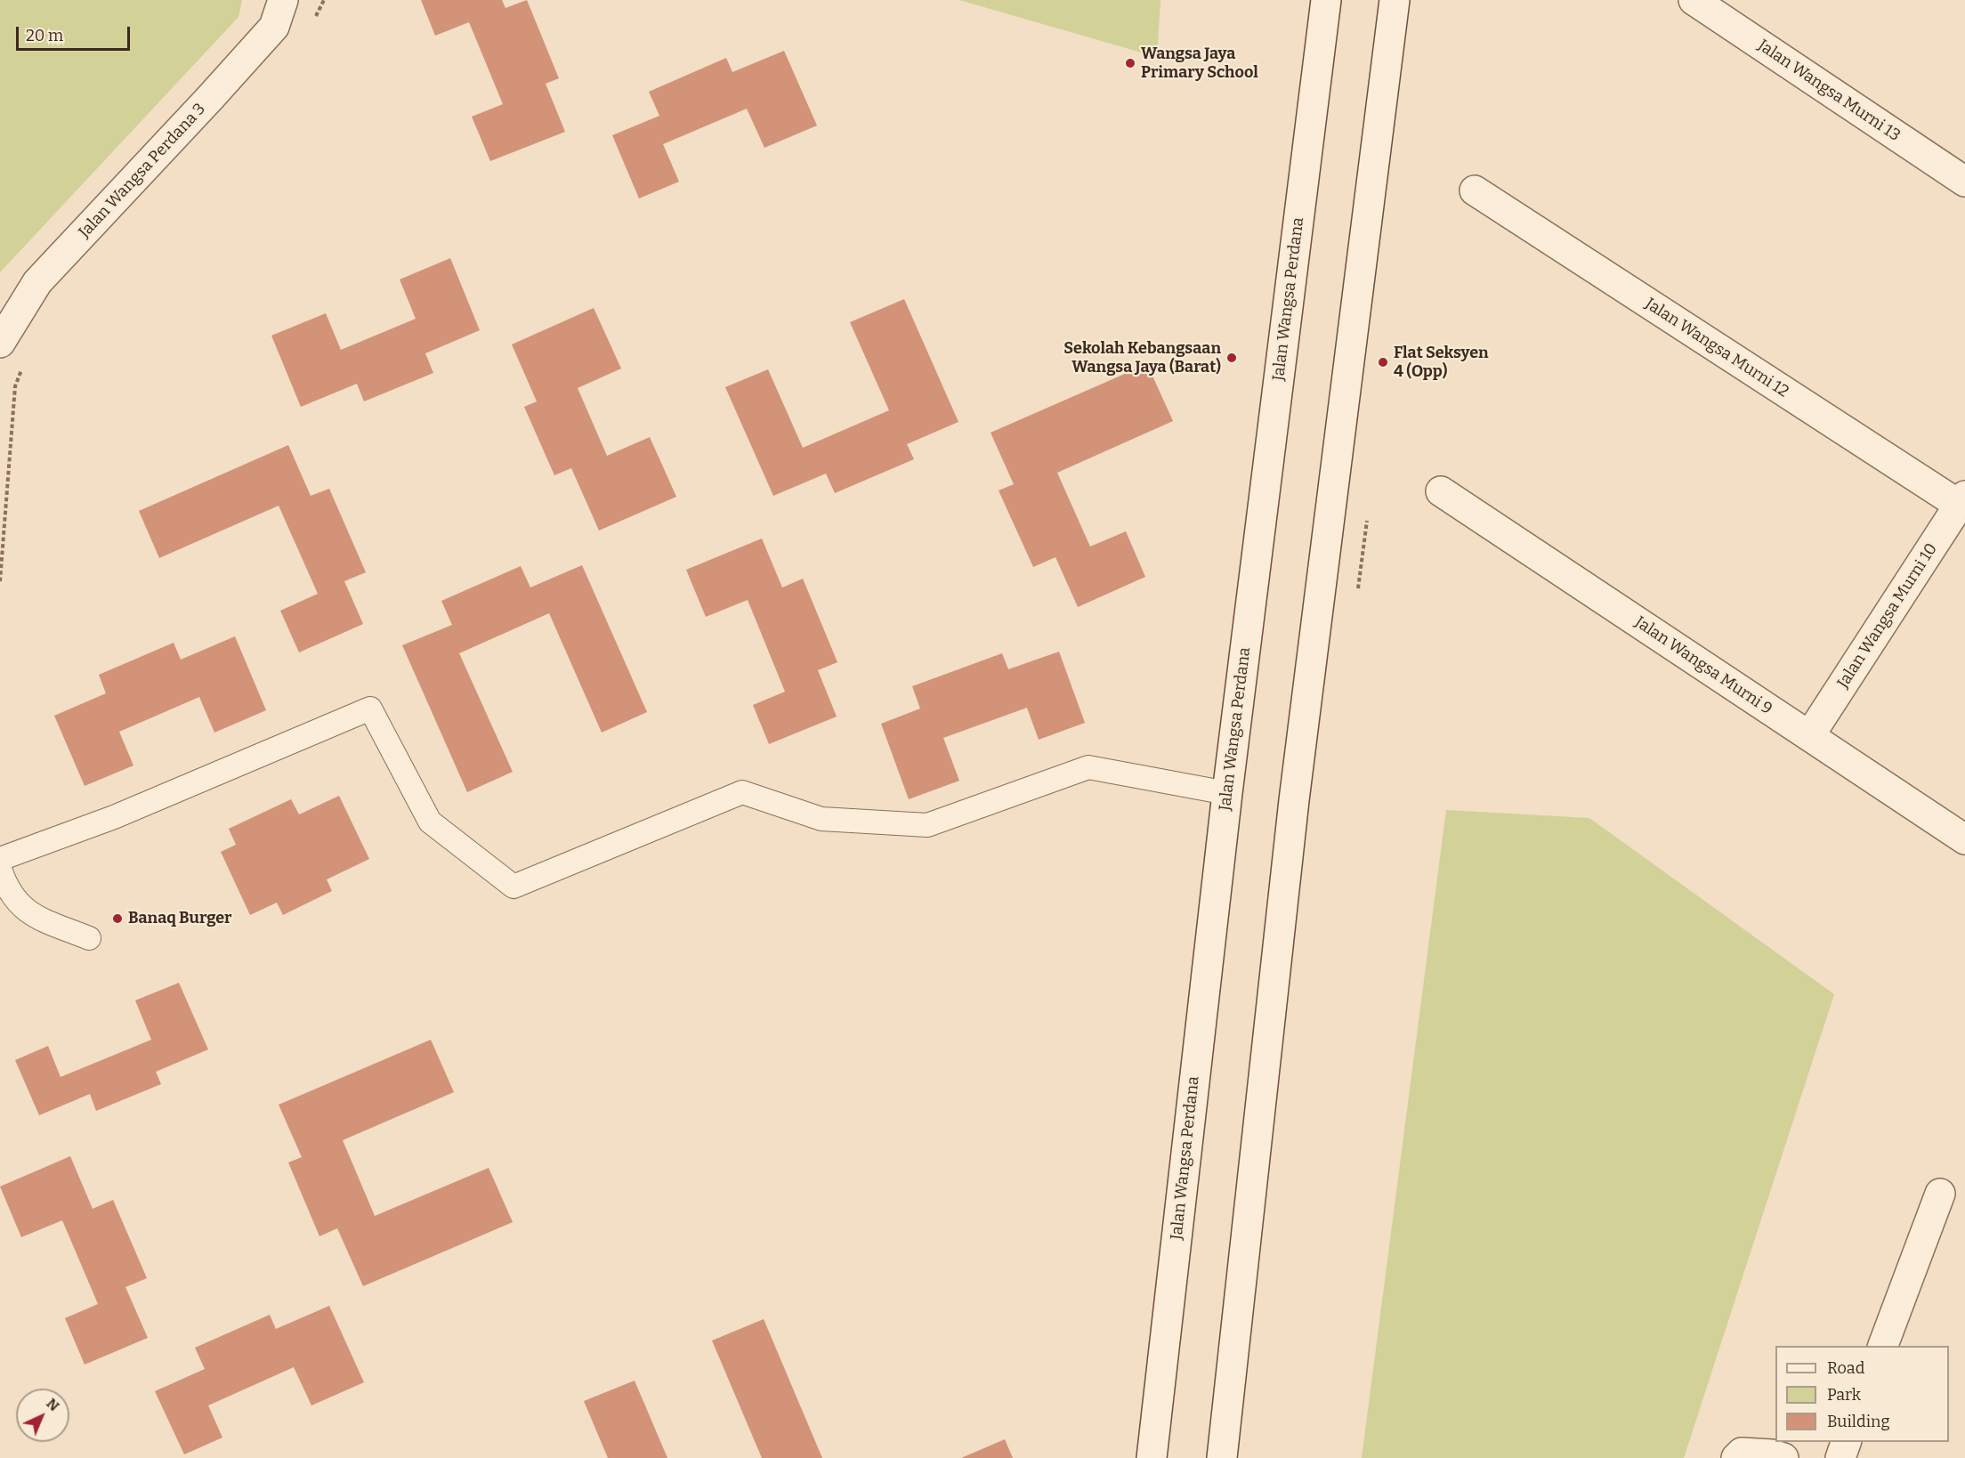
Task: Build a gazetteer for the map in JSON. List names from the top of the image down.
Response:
{
  "streets": {
    "main road": [
      "Jalan Wangsa Murni 13",
      "Jalan Wangsa Perdana 3",
      "Jalan Wangsa Perdana",
      "Jalan Wangsa Murni 12",
      "Jalan Wangsa Murni 10",
      "Jalan Wangsa Murni 9"
    ]
  },
  "crossings": [
    ["Jalan Wangsa Murni 12", "Jalan Wangsa Murni 10"],
    ["Jalan Wangsa Murni 10", "Jalan Wangsa Murni 9"]
  ],
  "places": [
    "Wangsa Jaya Primary School",
    "Sekolah Kebangsaan Wangsa Jaya (Barat)",
    "Flat Seksyen 4 (Opp)",
    "Banaq Burger"
  ],
  "legend": ["Road", "Park", "Building"],
  "scale_bar": "20 m",
  "north": "top right"
}
